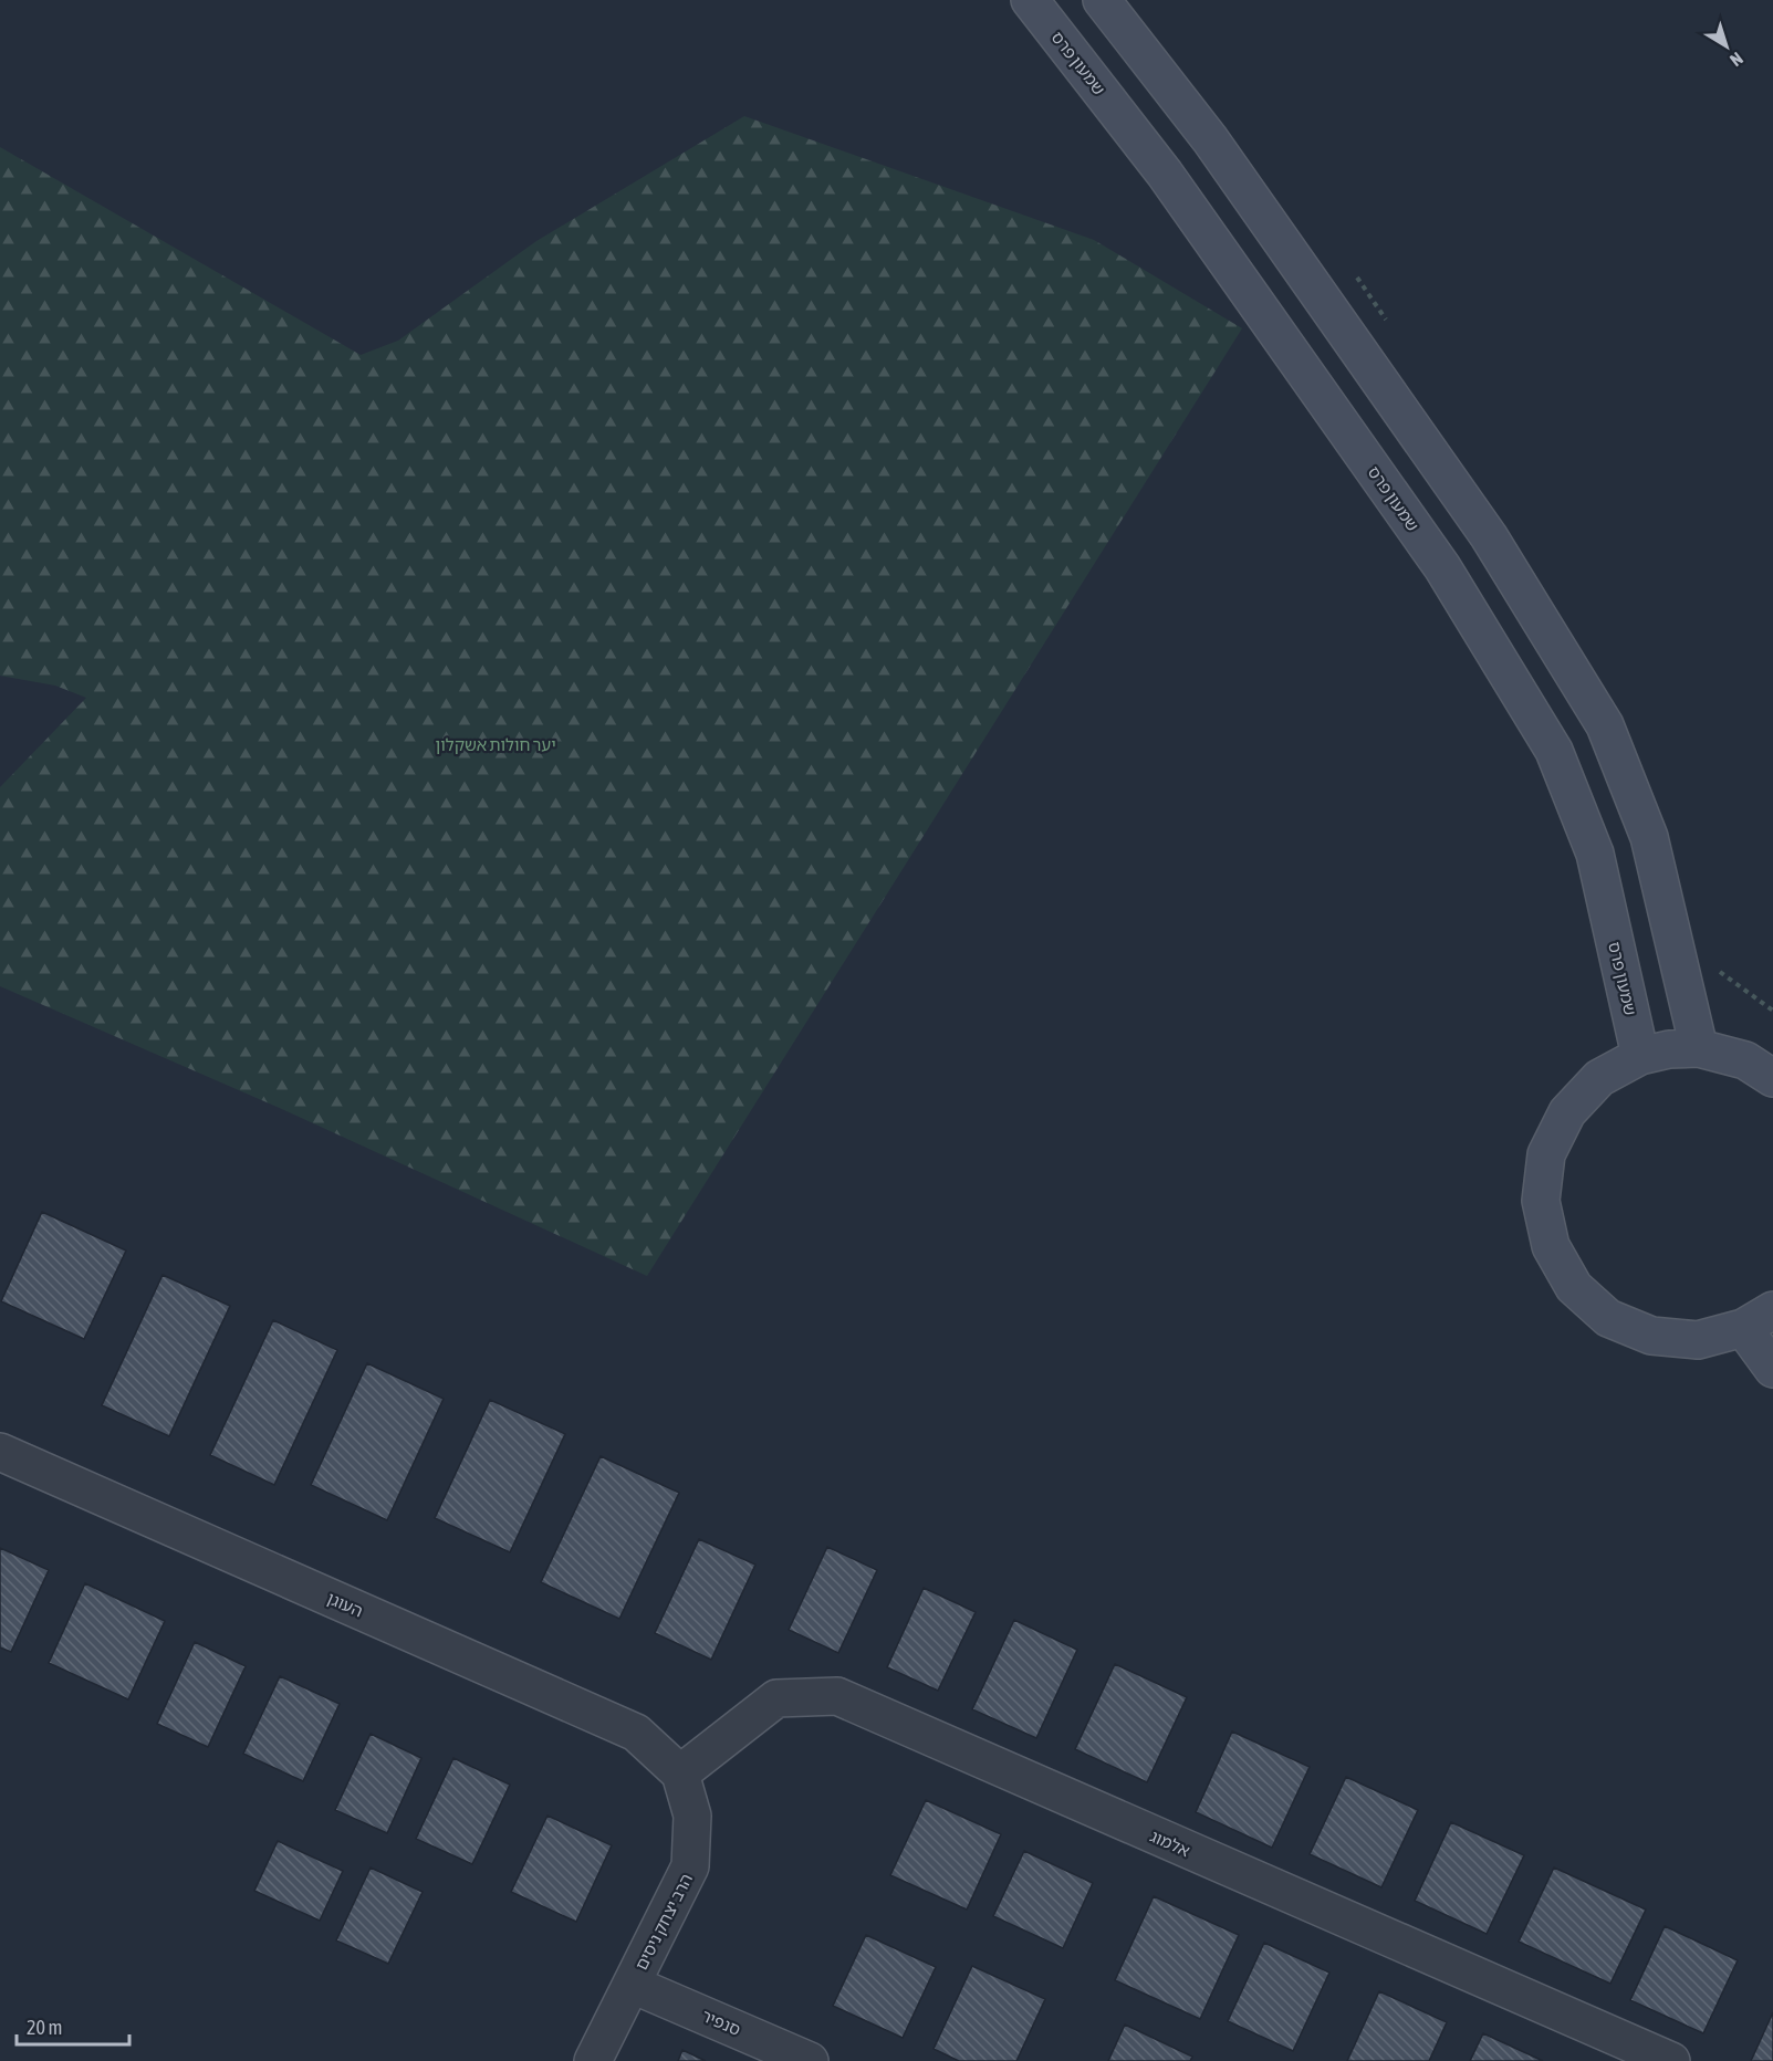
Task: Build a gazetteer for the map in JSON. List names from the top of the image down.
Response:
{
  "streets": {
    "main road": ["שמעון פרס"],
    "street": [
      "העוגן",
      "אלמוג",
      "הרב יצחק ניסים",
      "סנפיר"
    ]
  },
  "crossings": [
    ["העוגן", "אלמוג"],
    ["העוגן", "הרב יצחק ניסים"],
    ["אלמוג", "הרב יצחק ניסים"],
    ["הרב יצחק ניסים", "סנפיר"]
  ],
  "parks": ["יער חולות אשקלון"],
  "scale_bar": "20 m",
  "north": "bottom right"
}
